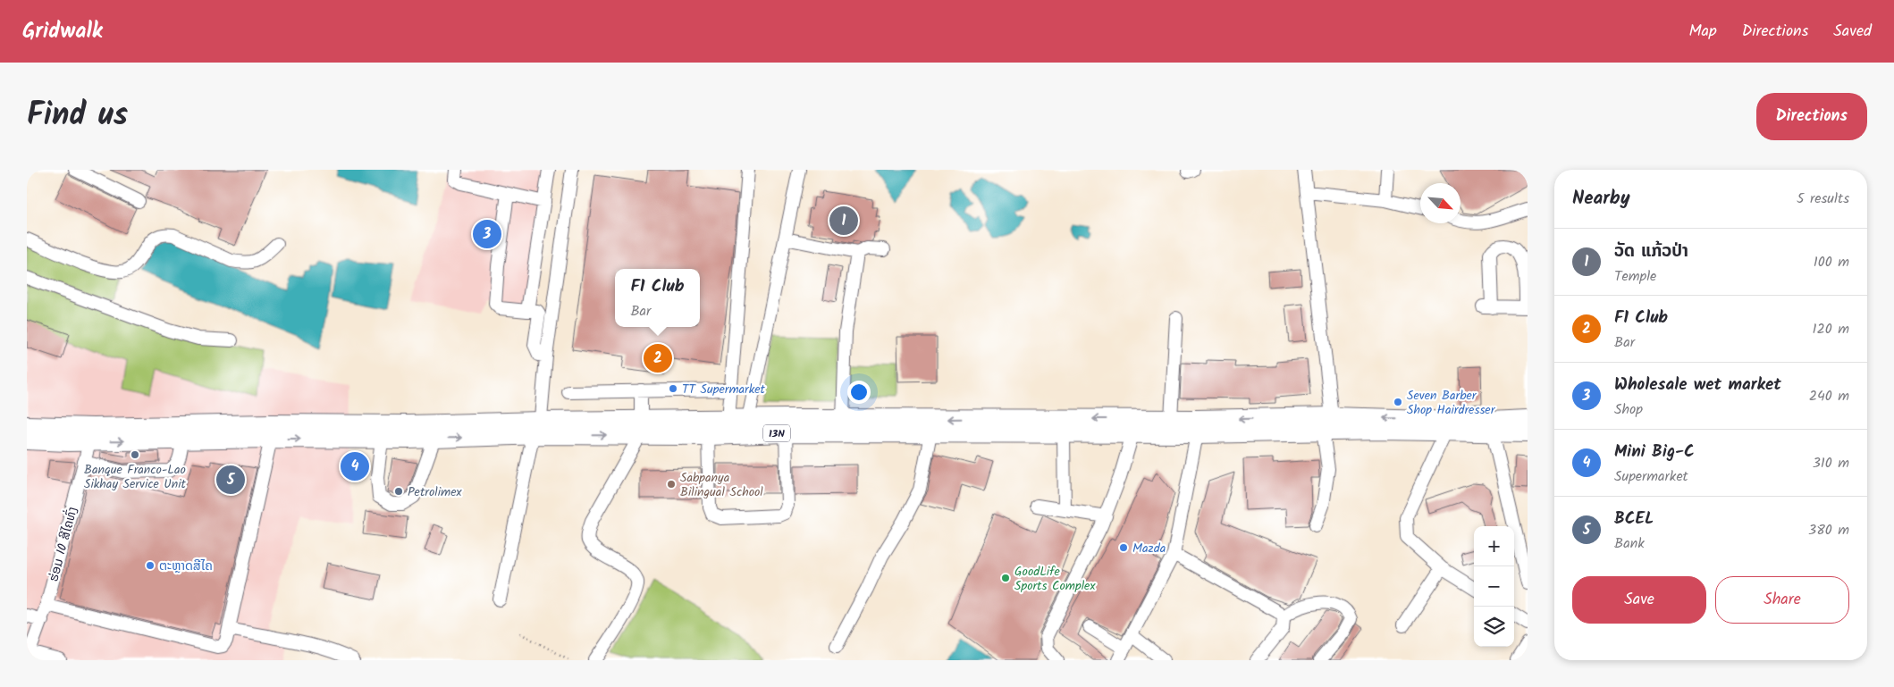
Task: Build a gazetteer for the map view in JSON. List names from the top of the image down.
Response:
{
  "streets": {
    "highway": ["13N"],
    "street": ["ຮ່ອມ 10 ສີໄຄທົ່ງ"]
  },
  "crossings": [
    ["13N", "ຮ່ອມ 10 ສີໄຄທົ່ງ"]
  ],
  "places": [
    "TT Supermarket",
    "Seven Barber Shop Hairdresser",
    "Banque Franco-Lao Sikhay Service Unit",
    "Sabpanya Bilingual School",
    "Petrolimex",
    "Mazda",
    "ຕະຫຼາດສີໄຄ",
    "GoodLife Sports Complex"
  ],
  "north": "bottom right",
  "page": {
    "header": "Gridwalk",
    "nav": ["Map", "Directions", "Saved"],
    "title": "Find us",
    "buttons": [
      "Directions",
      ["Save", "Share"]
    ],
    "heading": ["Nearby", "5 results"],
    "pins": [
      "1",
      "3",
      "2",
      "4",
      "5"
    ],
    "list": [
      {
        "mark": "1",
        "name": "ວັດ ແກ້ວປ່າ",
        "note": "Temple",
        "value": "100 m"
      },
      {
        "mark": "2",
        "name": "F1 Club",
        "note": "Bar",
        "value": "120 m"
      },
      {
        "mark": "3",
        "name": "Wholesale wet market",
        "note": "Shop",
        "value": "240 m"
      },
      {
        "mark": "4",
        "name": "Mini Big-C",
        "note": "Supermarket",
        "value": "310 m"
      },
      {
        "mark": "5",
        "name": "BCEL",
        "note": "Bank",
        "value": "380 m"
      }
    ],
    "popup": ["F1 Club", "Bar"],
    "map_buttons": ["+", "−"]
  }
}
